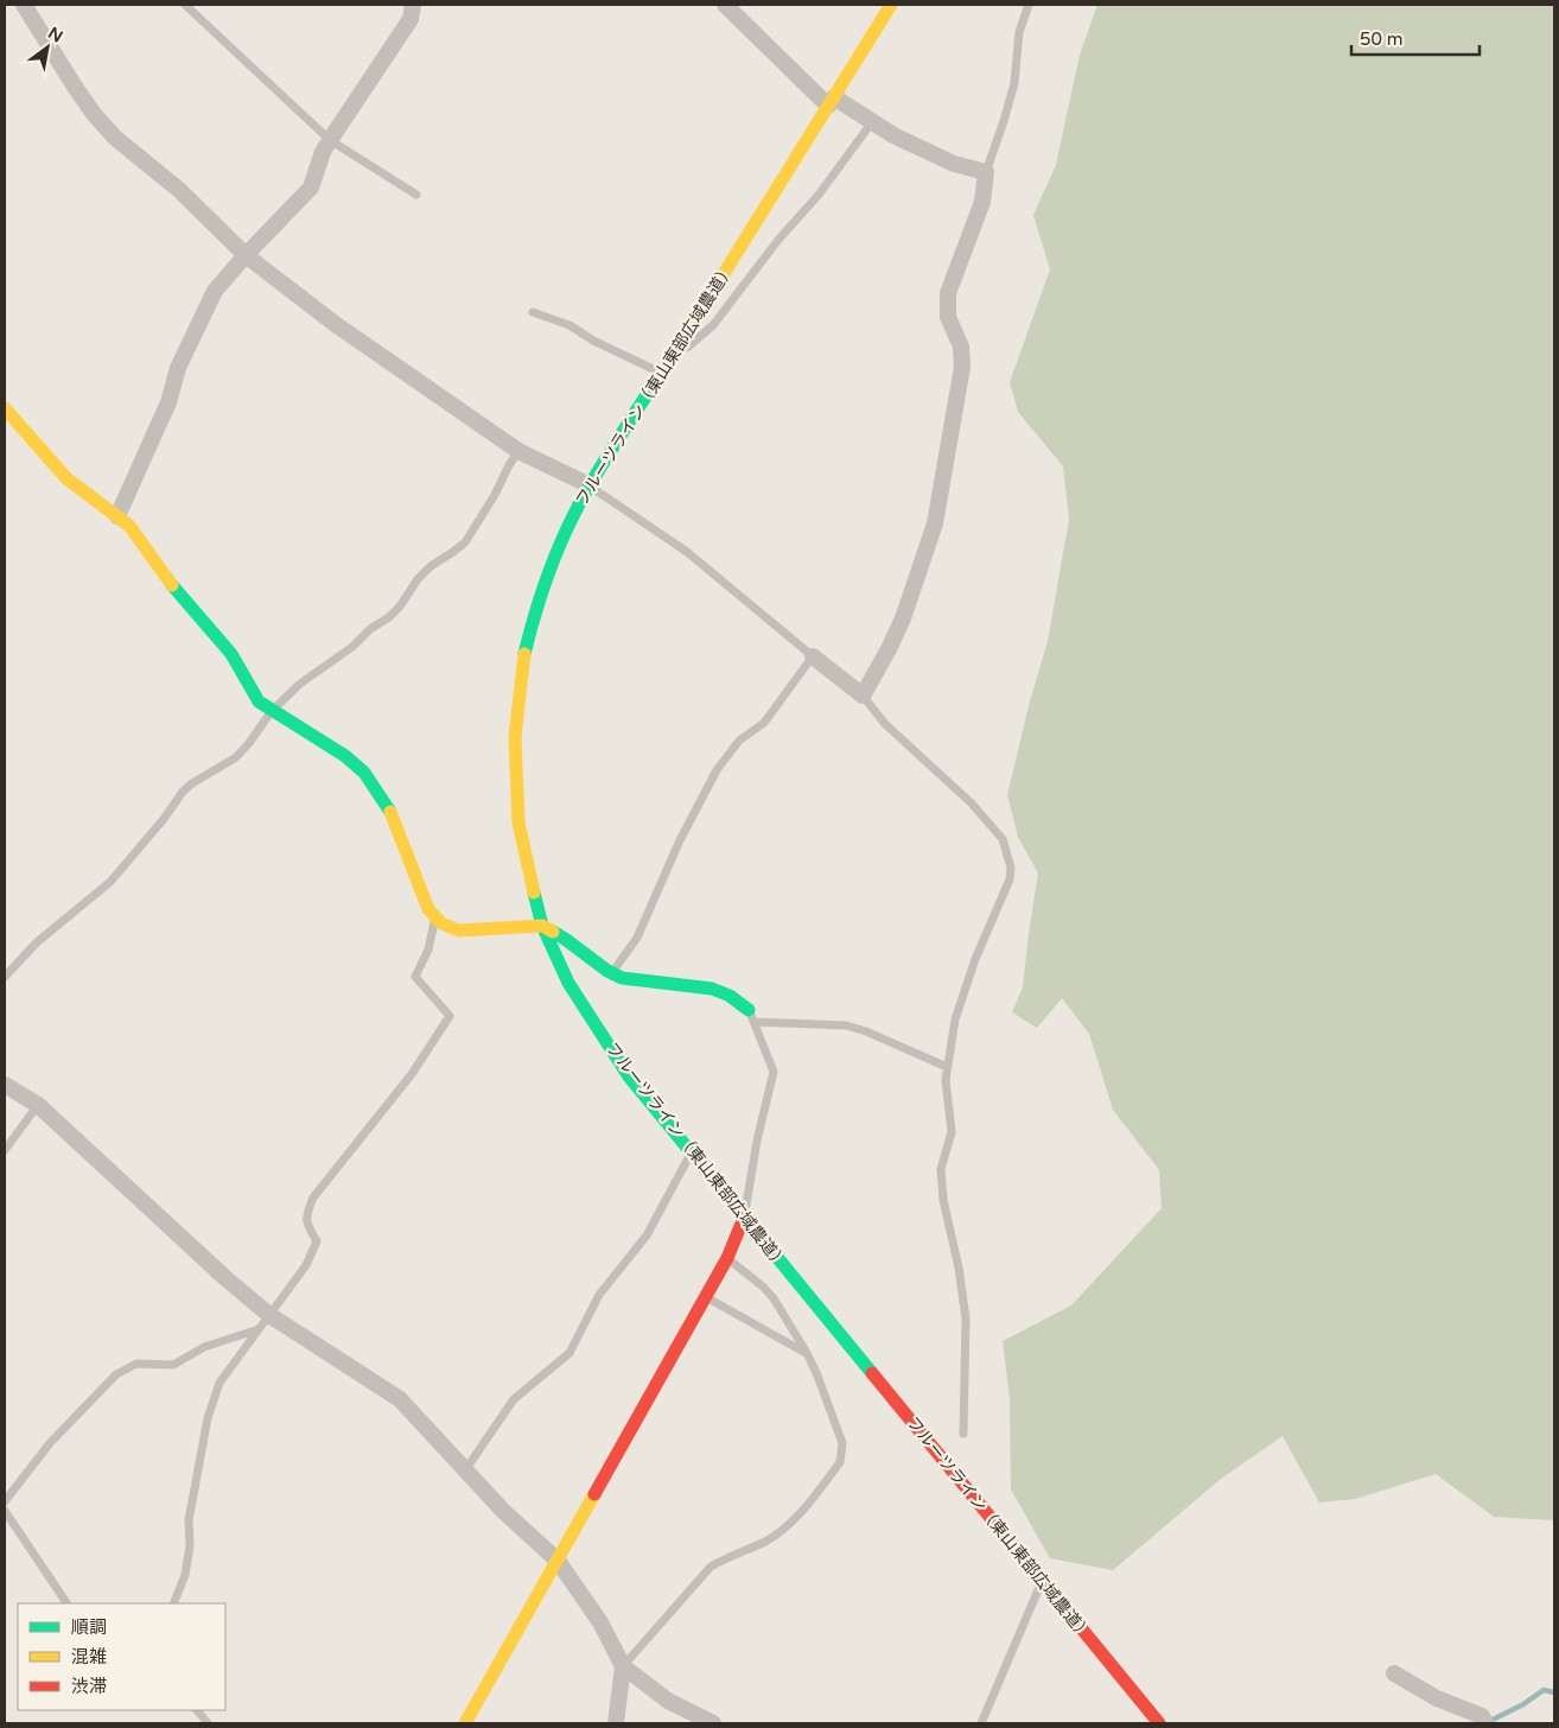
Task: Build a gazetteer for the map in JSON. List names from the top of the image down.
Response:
{
  "streets": {
    "street": ["フルーツライン（東山東部広域農道）"]
  },
  "legend": ["順調", "混雑", "渋滞"],
  "scale_bar": "50 m",
  "north": "top right"
}
